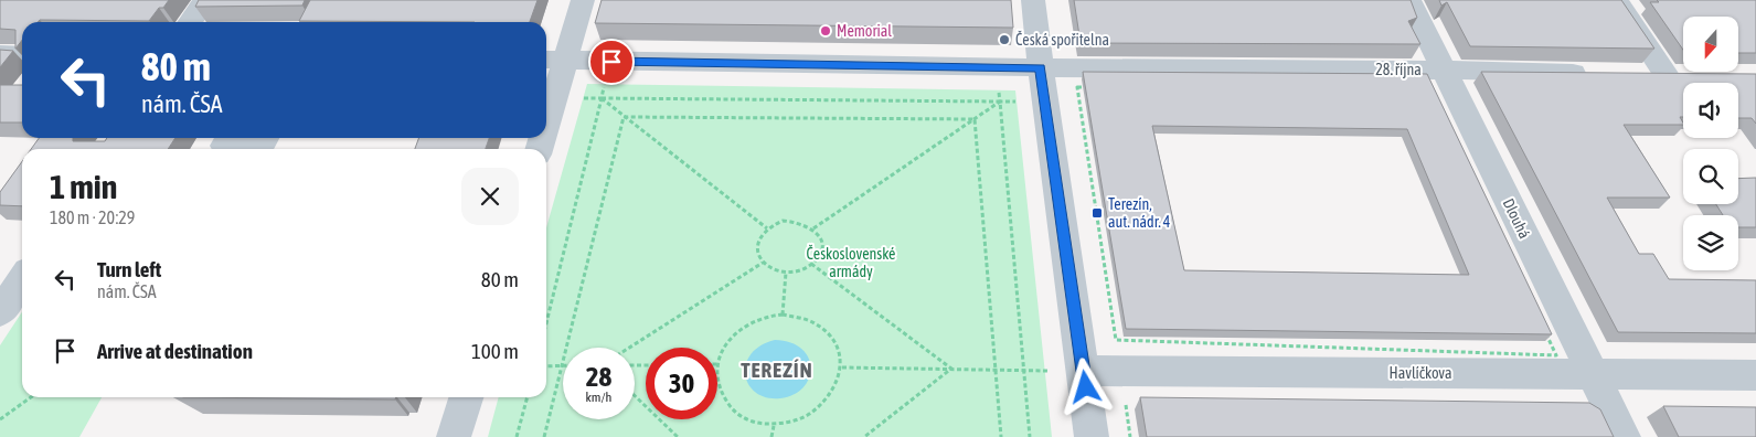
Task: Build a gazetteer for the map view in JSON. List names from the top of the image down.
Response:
{
  "streets": {
    "street": ["28. října", "Dlouhá", "Havlíčkova"]
  },
  "crossings": [
    ["28. října", "Dlouhá"],
    ["Dlouhá", "Havlíčkova"]
  ],
  "districts": ["TEREZÍN"],
  "parks": ["Československé armády"],
  "places": {
    "other": ["Memorial", "Česká spořitelna"],
    "transit": ["Terezín, aut. nádr. 4"]
  },
  "north": "bottom",
  "page": {
    "turn": ["80 m", "nám. ČSA"],
    "heading": ["1 min", "180 m · 20:29"],
    "list": [
      {
        "name": "Turn left",
        "note": "nám. ČSA",
        "value": "80 m"
      },
      {
        "name": "Arrive at destination",
        "value": "100 m"
      }
    ],
    "speed": "28 km/h",
    "limit": "30"
  }
}
